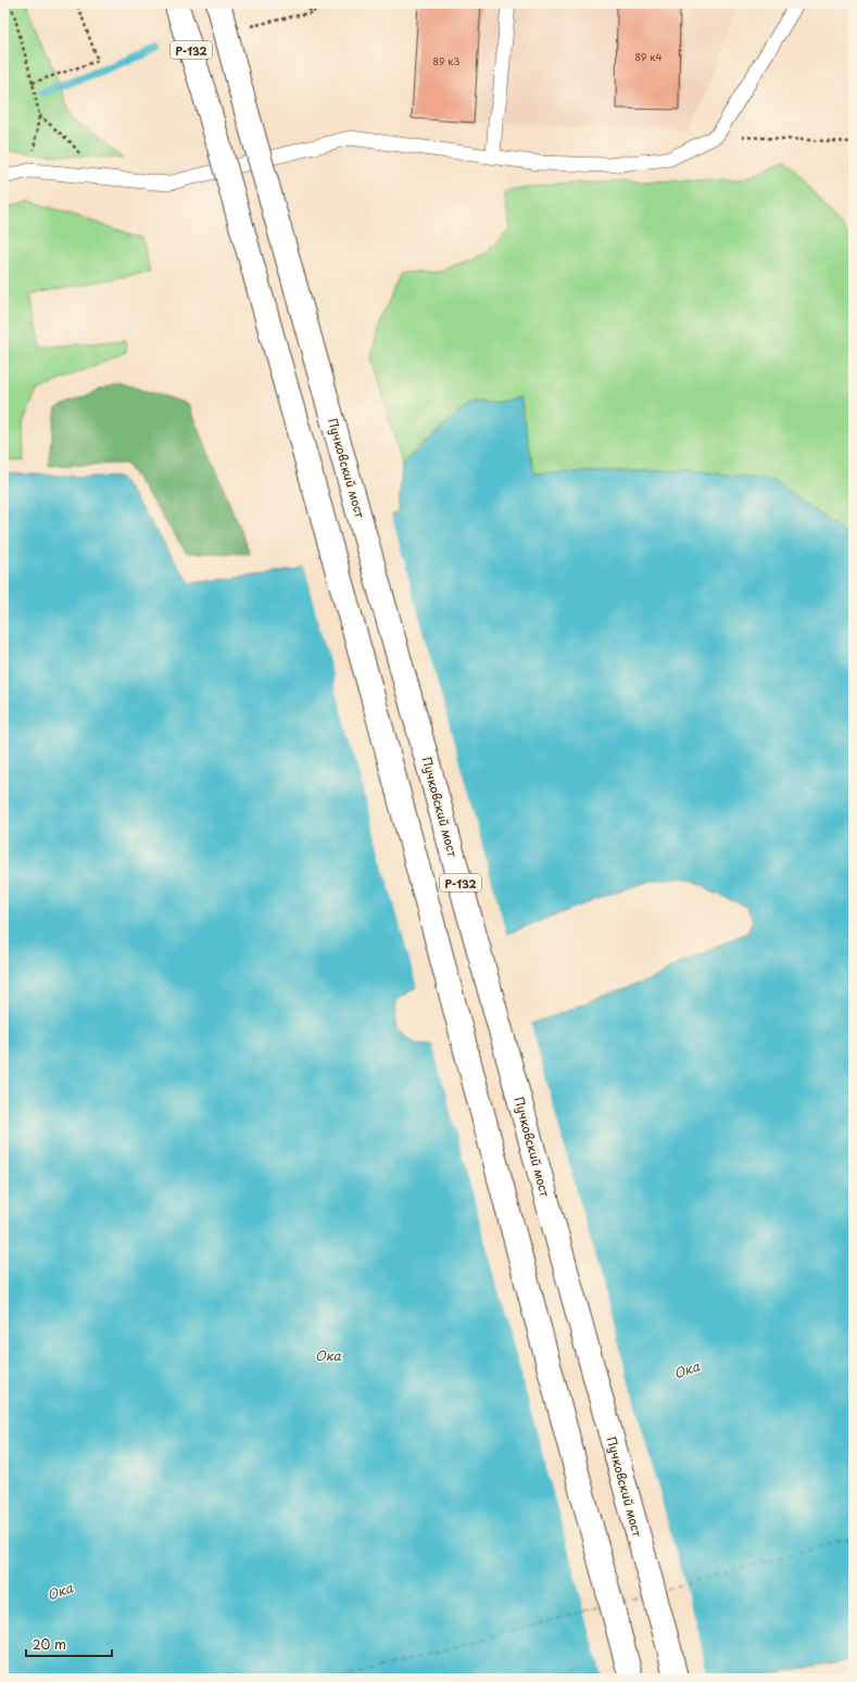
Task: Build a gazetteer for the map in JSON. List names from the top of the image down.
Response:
{
  "streets": {
    "highway": ["Р-132", "Пучковский мост"]
  },
  "water": ["Ока"],
  "house_numbers": ["89 к4", "89 к3"],
  "scale_bar": "20 m"
}
